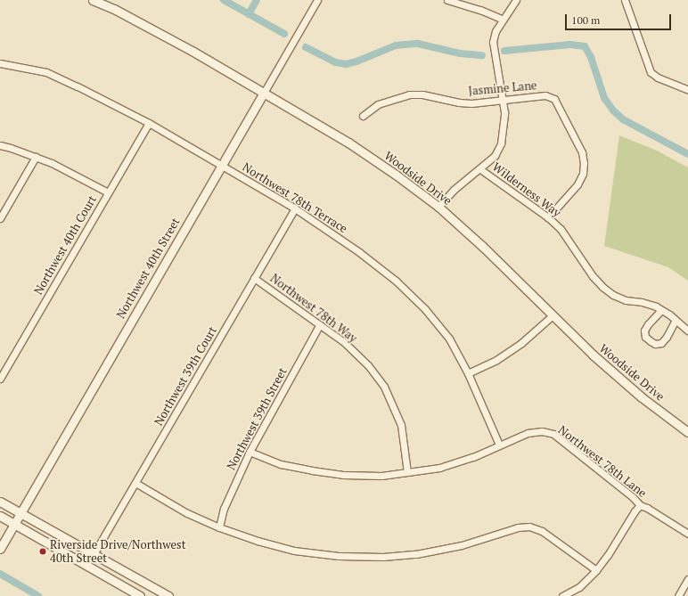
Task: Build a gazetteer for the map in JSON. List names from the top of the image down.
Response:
{
  "streets": {
    "street": [
      "Jasmine Lane",
      "Woodside Drive",
      "Wilderness Way",
      "Northwest 78th Terrace",
      "Northwest 40th Court",
      "Northwest 40th Street",
      "Northwest 78th Way",
      "Northwest 39th Court",
      "Northwest 39th Street",
      "Northwest 78th Lane"
    ]
  },
  "crossings": [
    ["Jasmine Lane", "Wilderness Way"],
    ["Woodside Drive", "Northwest 40th Street"],
    ["Northwest 78th Terrace", "Northwest 40th Court"],
    ["Northwest 78th Terrace", "Northwest 40th Street"],
    ["Northwest 78th Terrace", "Northwest 39th Court"],
    ["Northwest 78th Terrace", "Northwest 78th Lane"],
    ["Northwest 78th Way", "Northwest 39th Court"],
    ["Northwest 78th Way", "Northwest 39th Street"],
    ["Northwest 78th Way", "Northwest 78th Lane"],
    ["Northwest 39th Street", "Northwest 78th Lane"]
  ],
  "places": ["Riverside Drive/Northwest 40th Street"],
  "scale_bar": "100 m"
}
